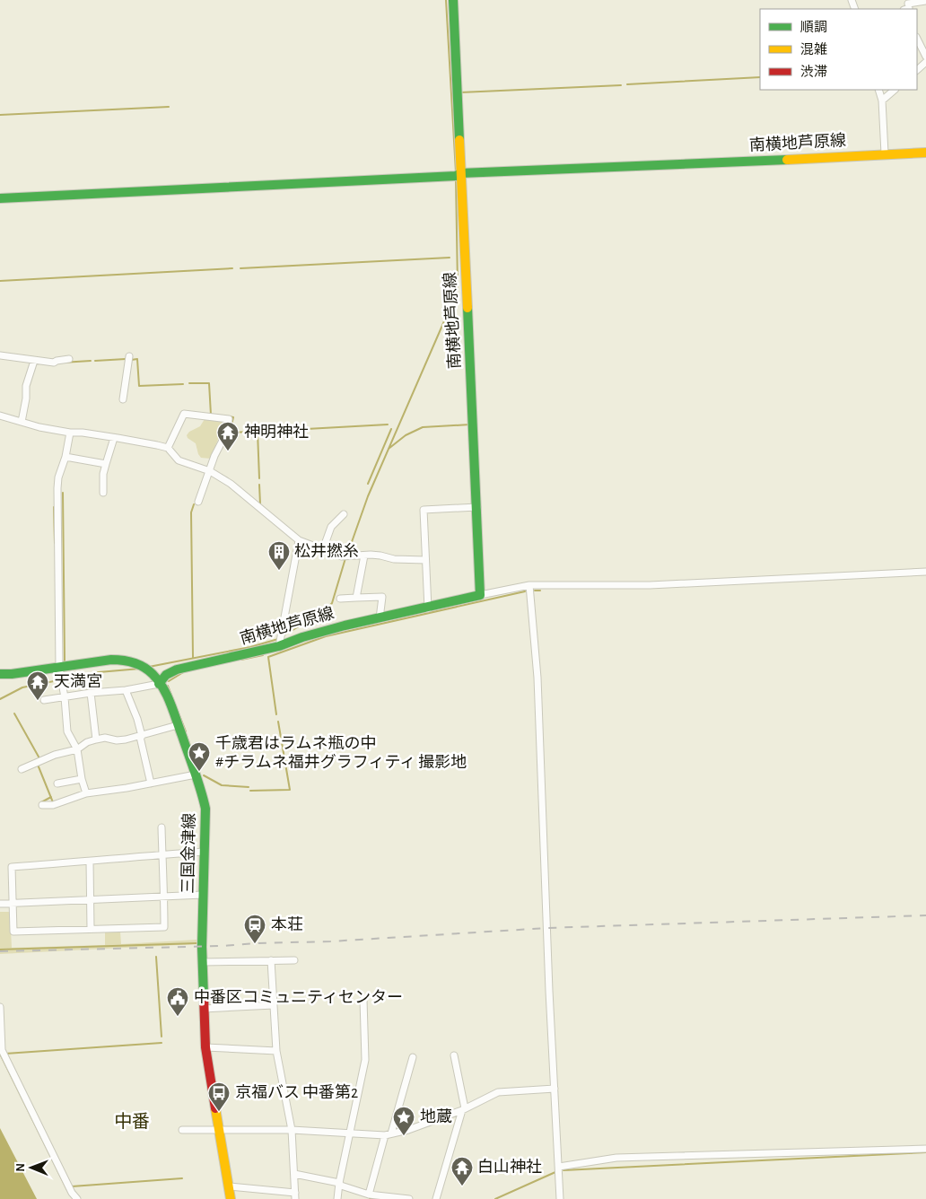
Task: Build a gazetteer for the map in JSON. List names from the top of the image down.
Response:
{
  "streets": {
    "main road": ["南横地芦原線", "三国金津線"]
  },
  "crossings": [
    ["南横地芦原線", "三国金津線"]
  ],
  "districts": ["中番"],
  "places": {
    "temple": ["神明神社", "天満宮", "白山神社"],
    "building": ["松井撚糸"],
    "place": ["千歳君はラムネ瓶の中 #チラムネ福井グラフィティ 撮影地", "地蔵"],
    "station": ["本荘"],
    "public building": ["中番区コミュニティセンター"],
    "bus stop": ["京福バス 中番第2"]
  },
  "legend": ["順調", "混雑", "渋滞"],
  "north": "left"
}
